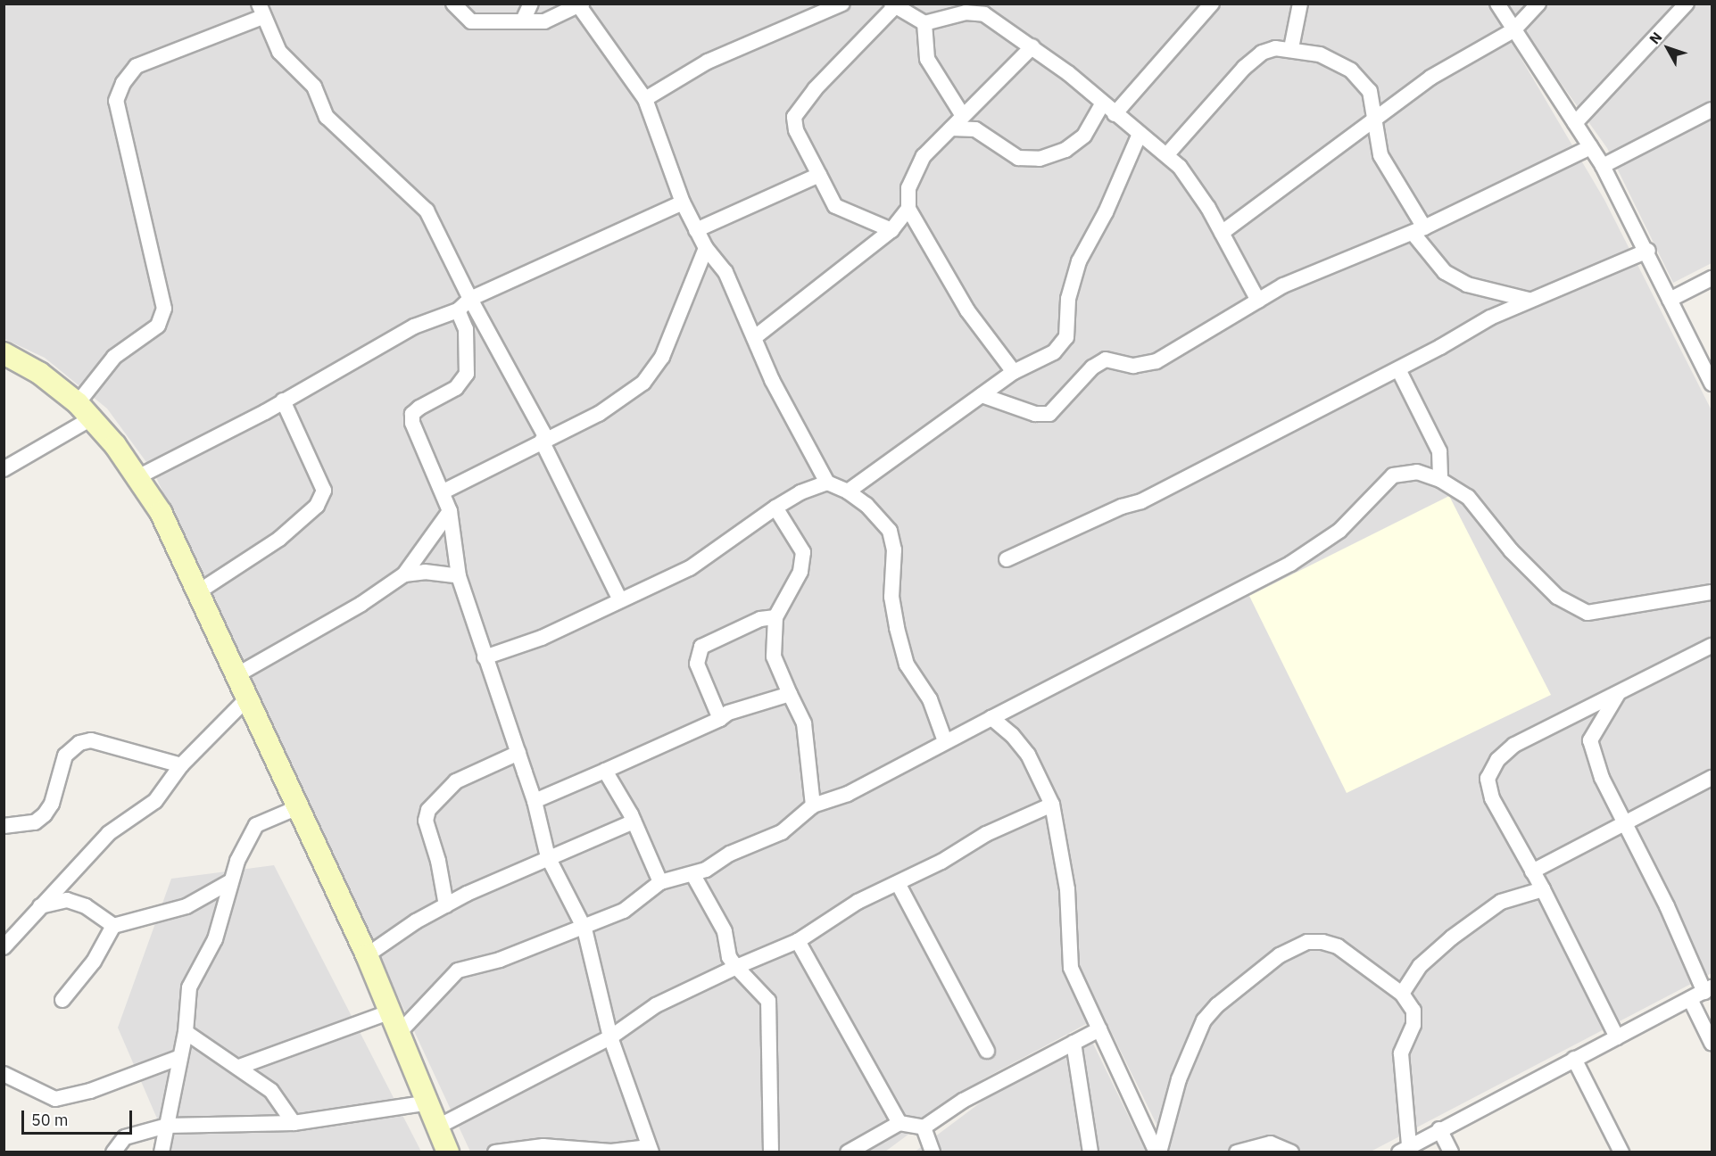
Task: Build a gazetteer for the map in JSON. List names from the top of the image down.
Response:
{
  "scale_bar": "50 m",
  "north": "top left"
}
